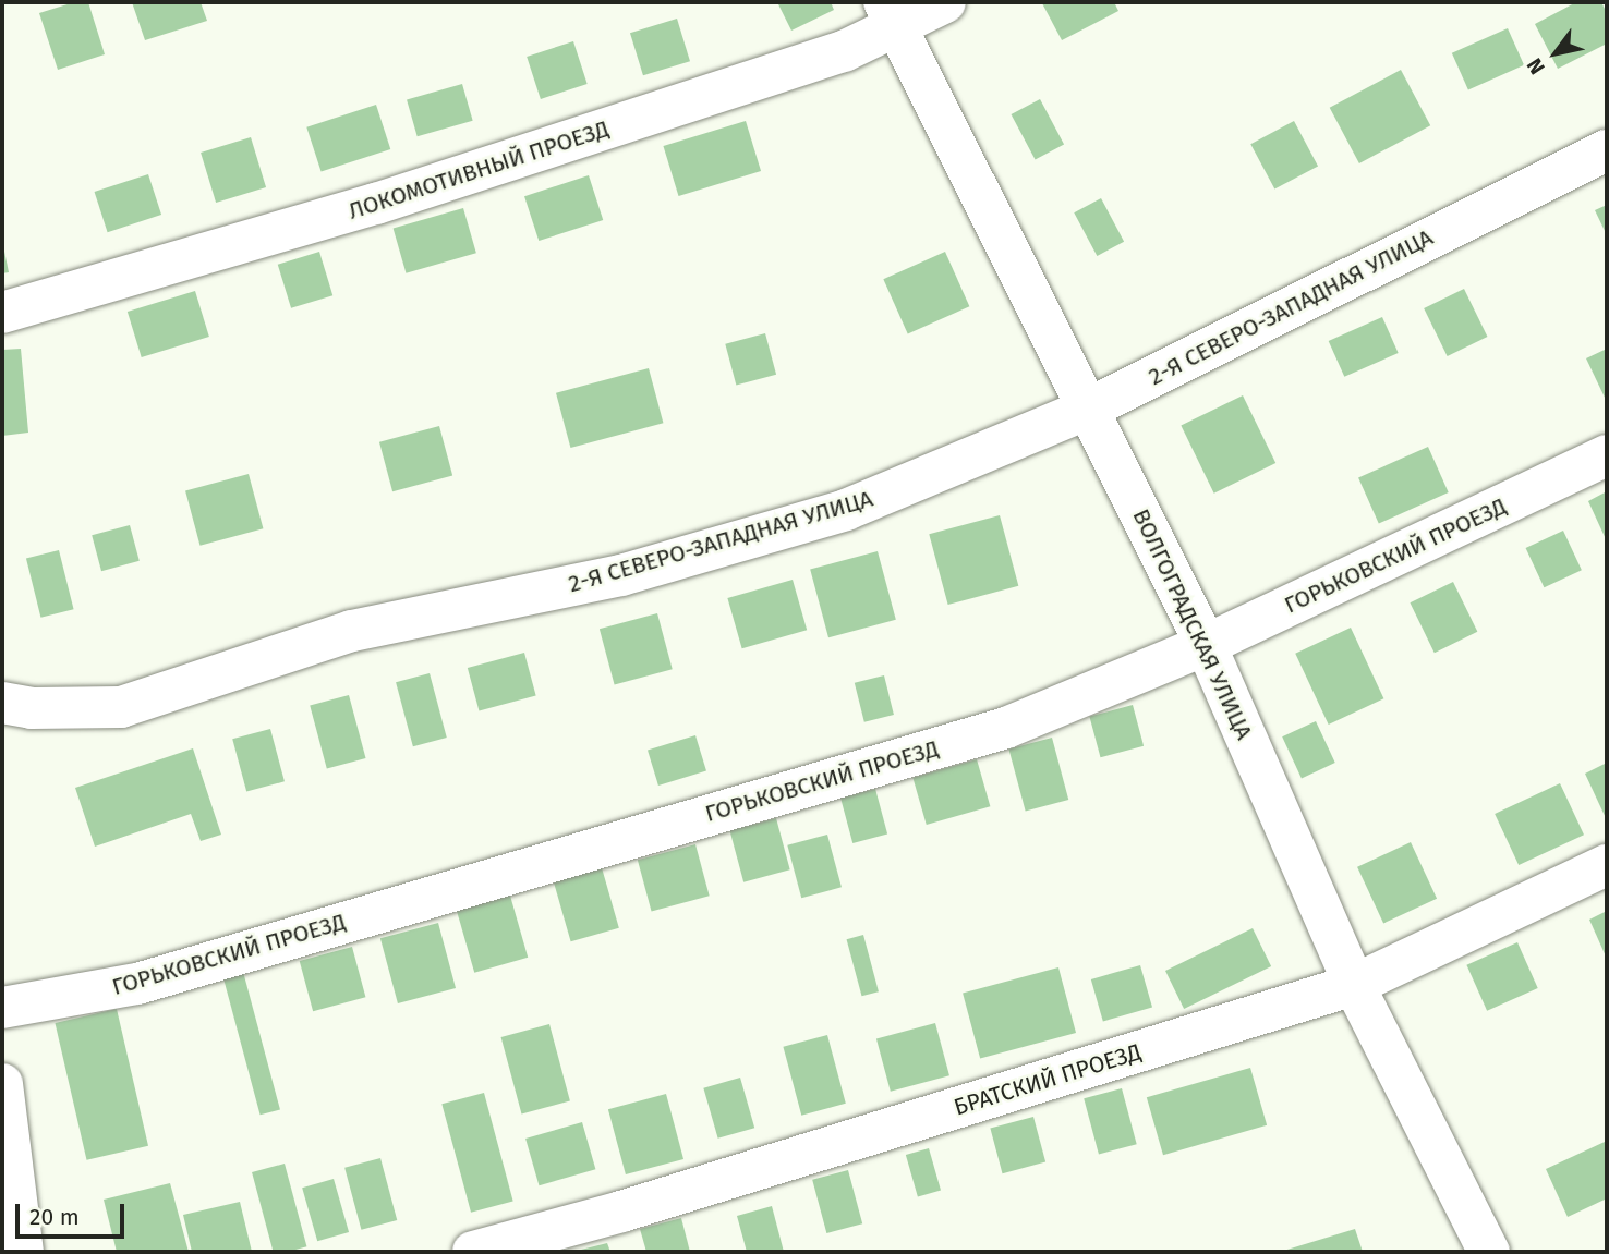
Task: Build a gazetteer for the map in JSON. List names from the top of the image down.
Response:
{
  "streets": {
    "street": [
      "ЛОКОМОТИВНЫЙ ПРОЕЗД",
      "2-Я СЕВЕРО-ЗАПАДНАЯ УЛИЦА",
      "ГОРЬКОВСКИЙ ПРОЕЗД",
      "ВОЛГОГРАДСКАЯ УЛИЦА",
      "БРАТСКИЙ ПРОЕЗД"
    ]
  },
  "crossings": [
    ["ЛОКОМОТИВНЫЙ ПРОЕЗД", "ВОЛГОГРАДСКАЯ УЛИЦА"],
    ["2-Я СЕВЕРО-ЗАПАДНАЯ УЛИЦА", "ВОЛГОГРАДСКАЯ УЛИЦА"],
    ["ГОРЬКОВСКИЙ ПРОЕЗД", "ВОЛГОГРАДСКАЯ УЛИЦА"],
    ["ВОЛГОГРАДСКАЯ УЛИЦА", "БРАТСКИЙ ПРОЕЗД"]
  ],
  "scale_bar": "20 m",
  "north": "bottom left"
}
